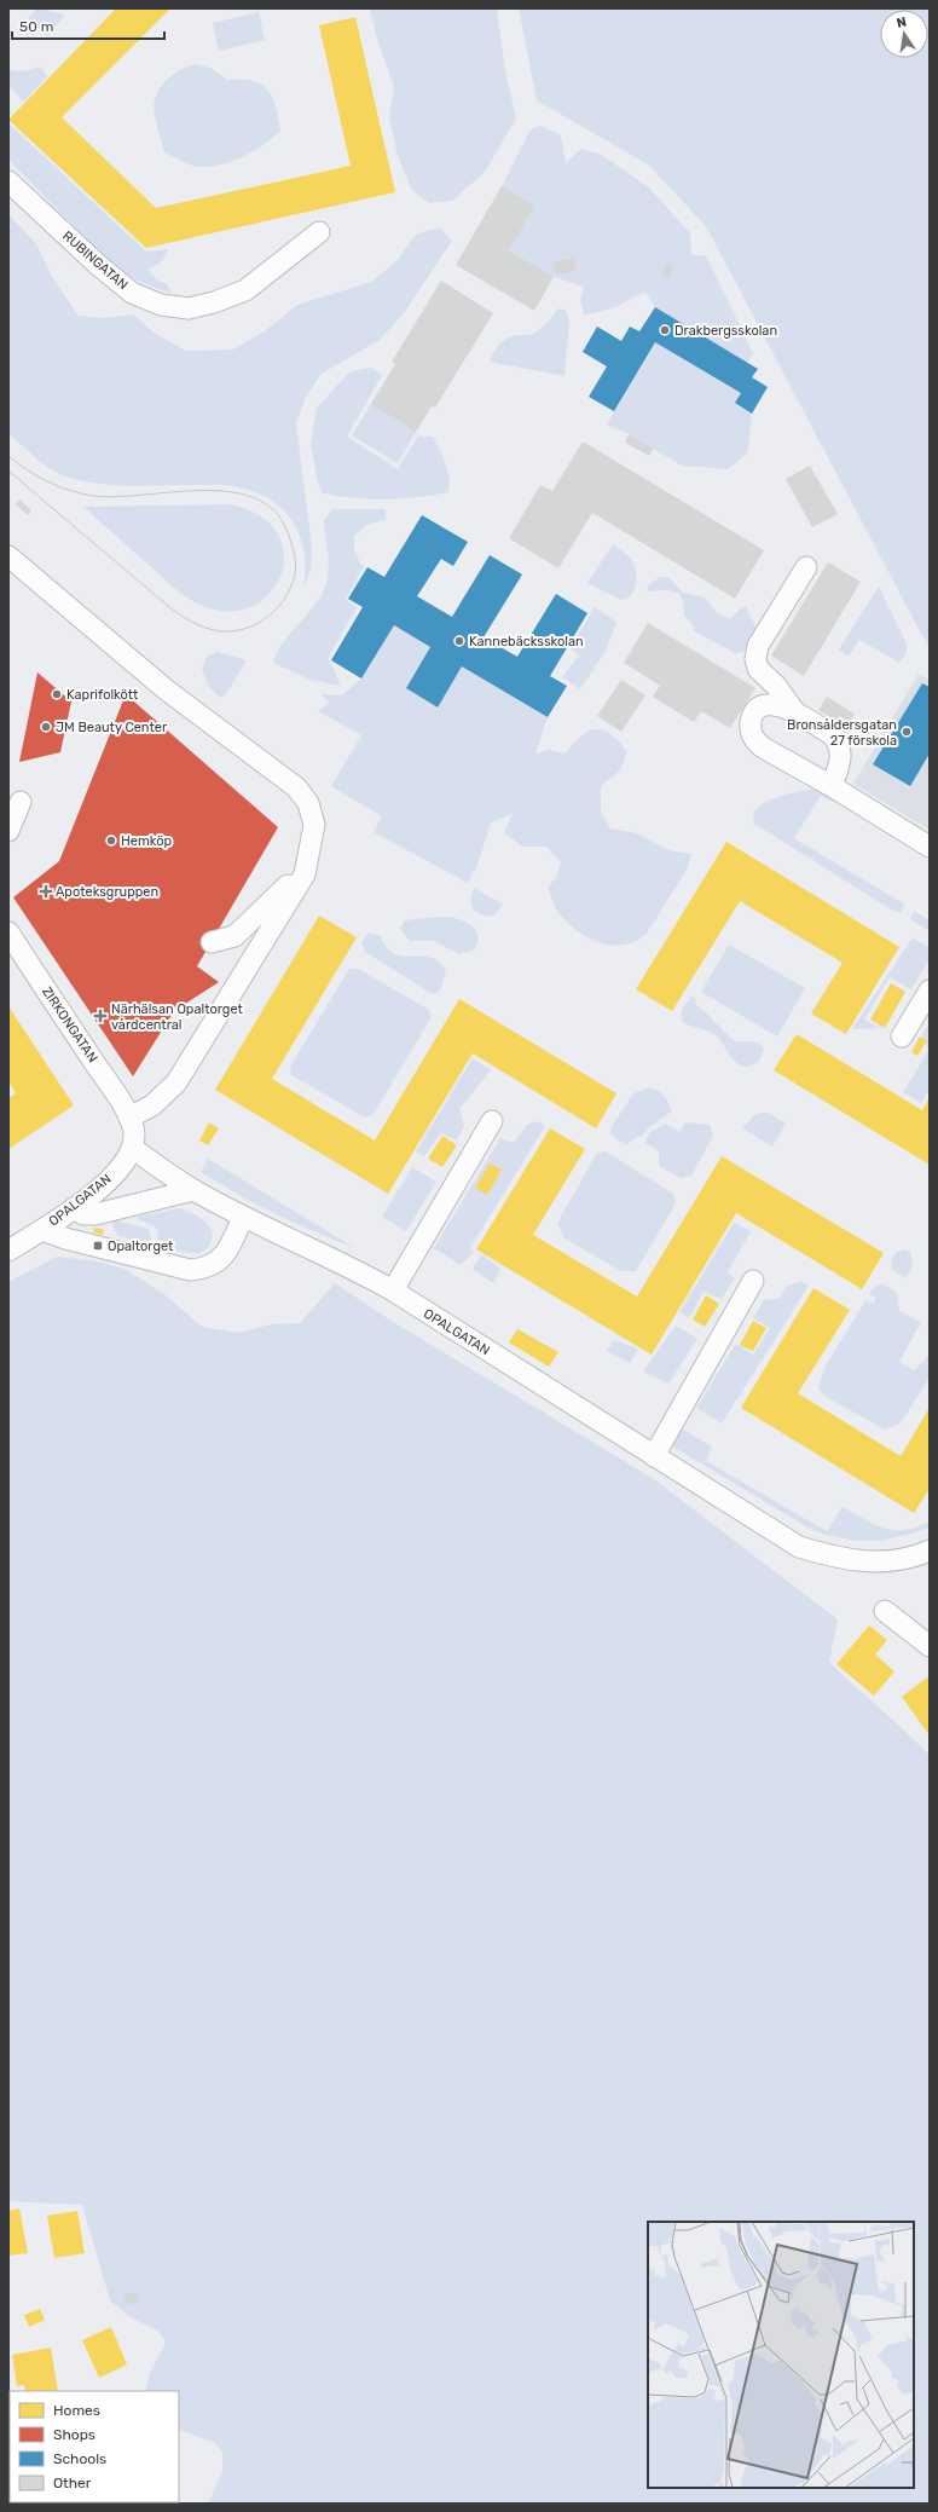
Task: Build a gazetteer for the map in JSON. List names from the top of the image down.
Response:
{
  "streets": {
    "street": ["RUBINGATAN", "ZIRKONGATAN", "OPALGATAN"]
  },
  "places": {
    "other": [
      "Drakbergsskolan",
      "Kannebäcksskolan",
      "Kaprifolkött",
      "JM Beauty Center",
      "Bronsåldersgatan 27 förskola",
      "Hemköp"
    ],
    "health": ["Apoteksgruppen", "Närhälsan Opaltorget vårdcentral"],
    "transit": ["Opaltorget"]
  },
  "legend": [
    "Homes",
    "Shops",
    "Schools",
    "Other"
  ],
  "scale_bar": "50 m",
  "north": "top"
}
